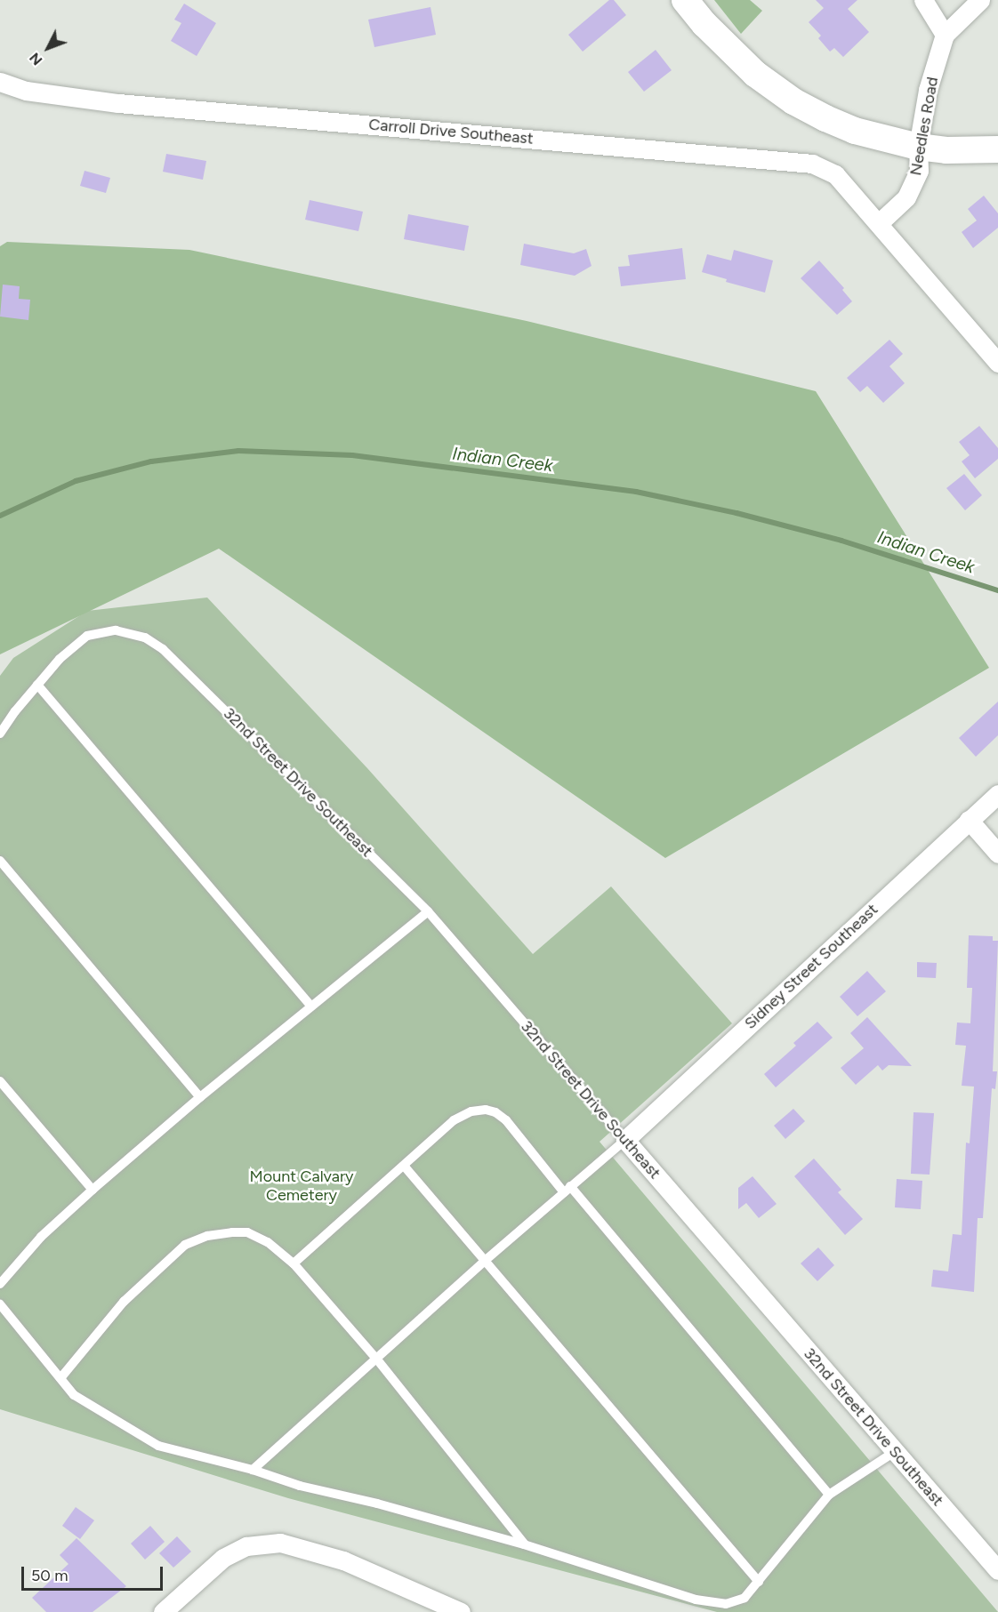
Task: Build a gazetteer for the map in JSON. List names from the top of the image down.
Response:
{
  "streets": {
    "street": [
      "Needles Road",
      "Carroll Drive Southeast",
      "32nd Street Drive Southeast",
      "Sidney Street Southeast"
    ]
  },
  "crossings": [
    ["Needles Road", "Carroll Drive Southeast"],
    ["32nd Street Drive Southeast", "Sidney Street Southeast"]
  ],
  "water": ["Indian Creek"],
  "parks": ["Mount Calvary Cemetery"],
  "scale_bar": "50 m",
  "north": "bottom left"
}
